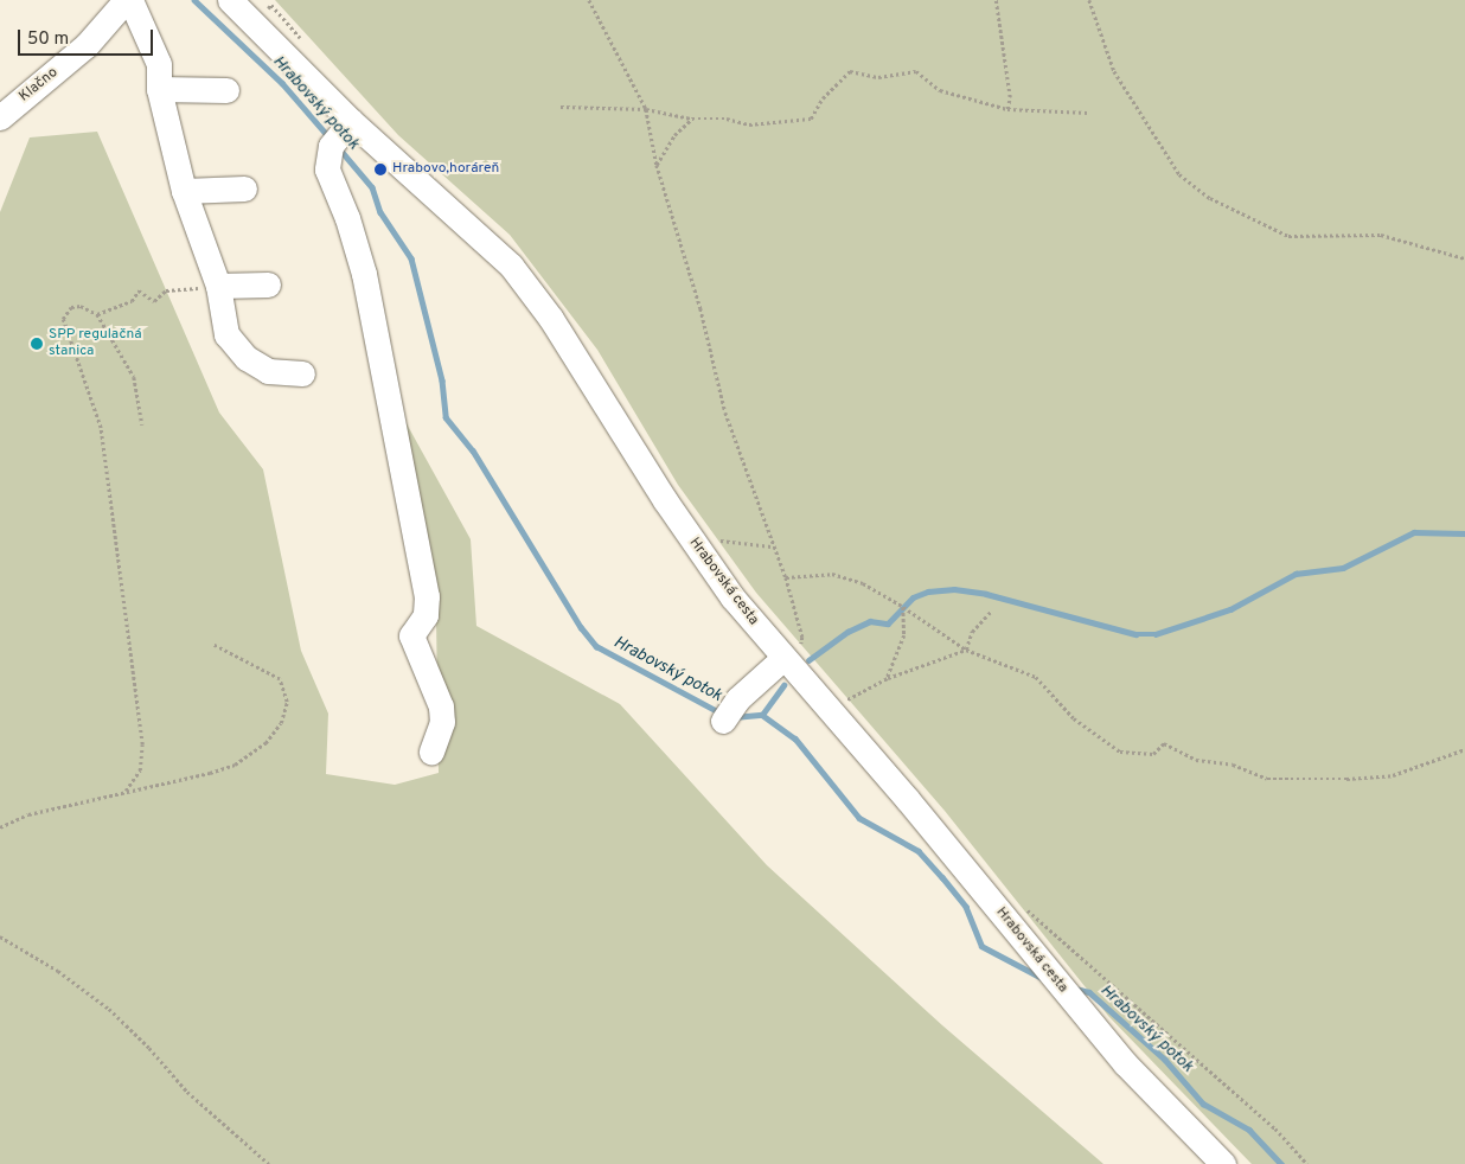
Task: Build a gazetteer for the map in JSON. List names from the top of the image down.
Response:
{
  "streets": {
    "street": ["Klačno", "Hrabovská cesta"]
  },
  "water": ["Hrabovský potok"],
  "places": ["Hrabovo,horáreň", "SPP regulačná stanica"],
  "scale_bar": "50 m"
}
